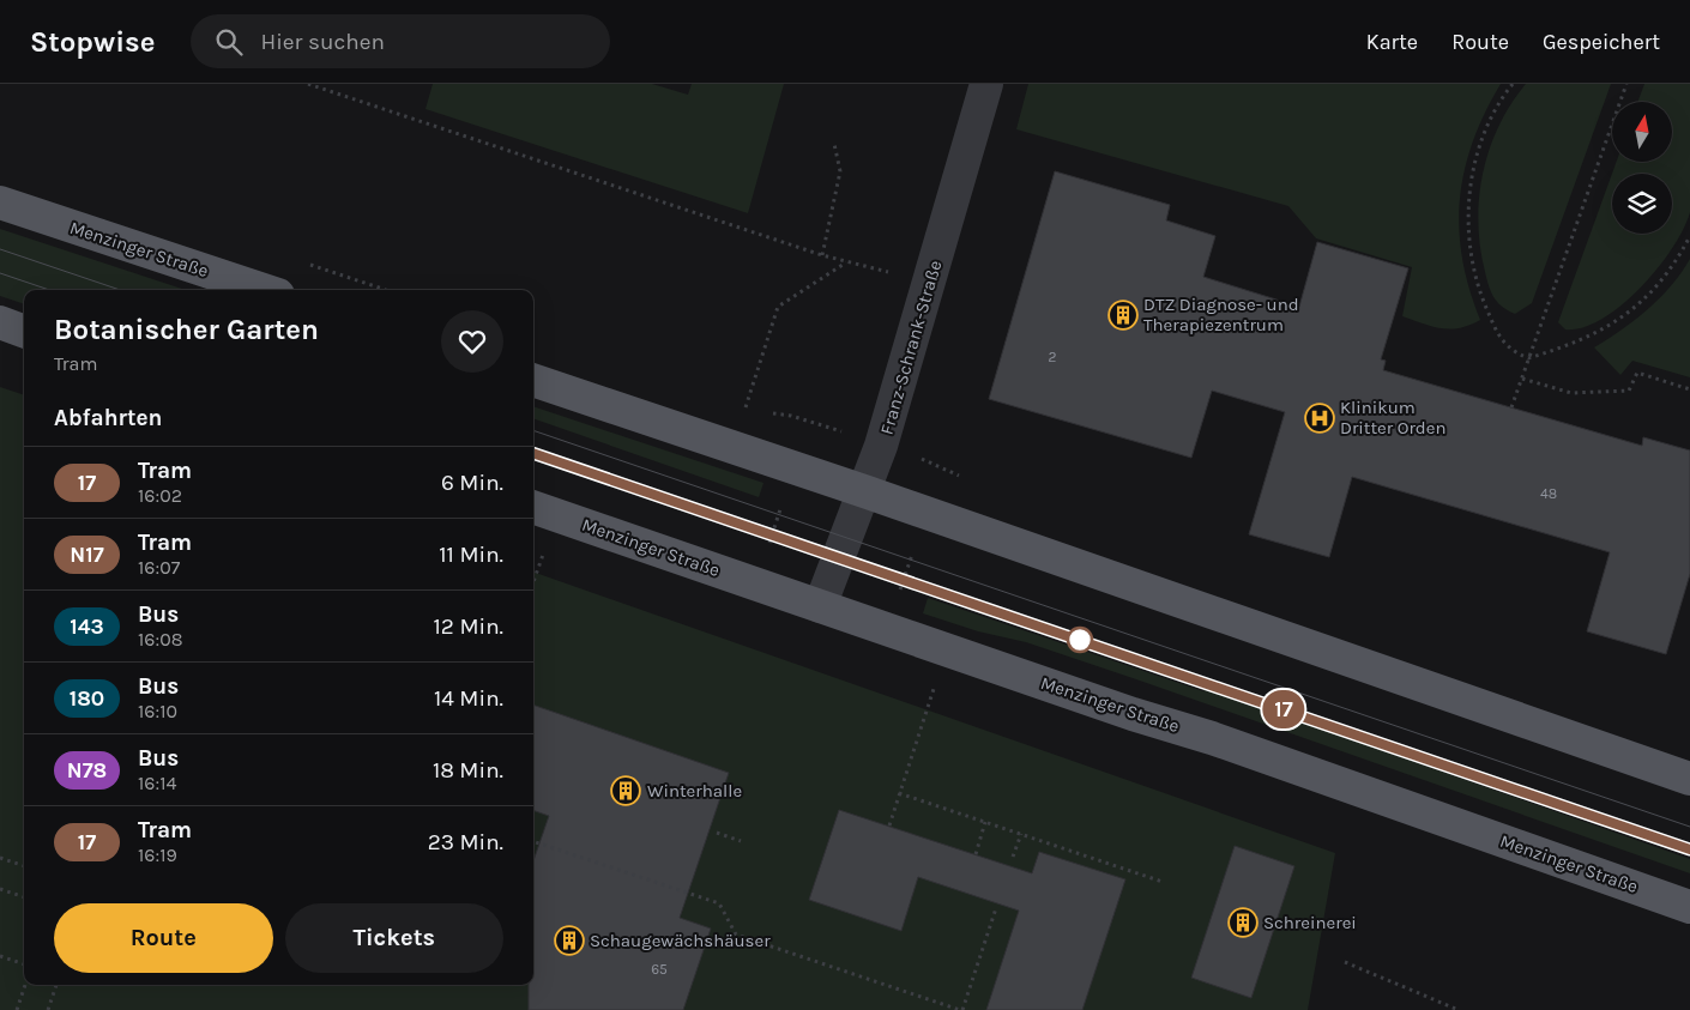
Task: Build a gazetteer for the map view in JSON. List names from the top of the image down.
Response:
{
  "streets": {
    "main road": ["Menzinger Straße"],
    "street": ["Franz-Schrank-Straße"]
  },
  "crossings": [
    ["Menzinger Straße", "Franz-Schrank-Straße"]
  ],
  "places": {
    "building": [
      "DTZ Diagnose- und Therapiezentrum",
      "Winterhalle",
      "Schreinerei",
      "Schaugewächshäuser"
    ],
    "hospital": ["Klinikum Dritter Orden"]
  },
  "lines": ["tram line 17"],
  "house_numbers": ["2", "48", "65"],
  "north": "top",
  "page": {
    "header": "Stopwise",
    "search": "Hier suchen",
    "nav": ["Karte", "Route", "Gespeichert"],
    "on_map": "17",
    "heading": [
      ["Botanischer Garten", "Tram"],
      "Abfahrten"
    ],
    "list": [
      {
        "mark": "17",
        "name": "Tram",
        "note": "16:02",
        "value": "6 Min."
      },
      {
        "mark": "N17",
        "name": "Tram",
        "note": "16:07",
        "value": "11 Min."
      },
      {
        "mark": "143",
        "name": "Bus",
        "note": "16:08",
        "value": "12 Min."
      },
      {
        "mark": "180",
        "name": "Bus",
        "note": "16:10",
        "value": "14 Min."
      },
      {
        "mark": "N78",
        "name": "Bus",
        "note": "16:14",
        "value": "18 Min."
      },
      {
        "mark": "17",
        "name": "Tram",
        "note": "16:19",
        "value": "23 Min."
      }
    ],
    "buttons": ["Route", "Tickets"]
  }
}
